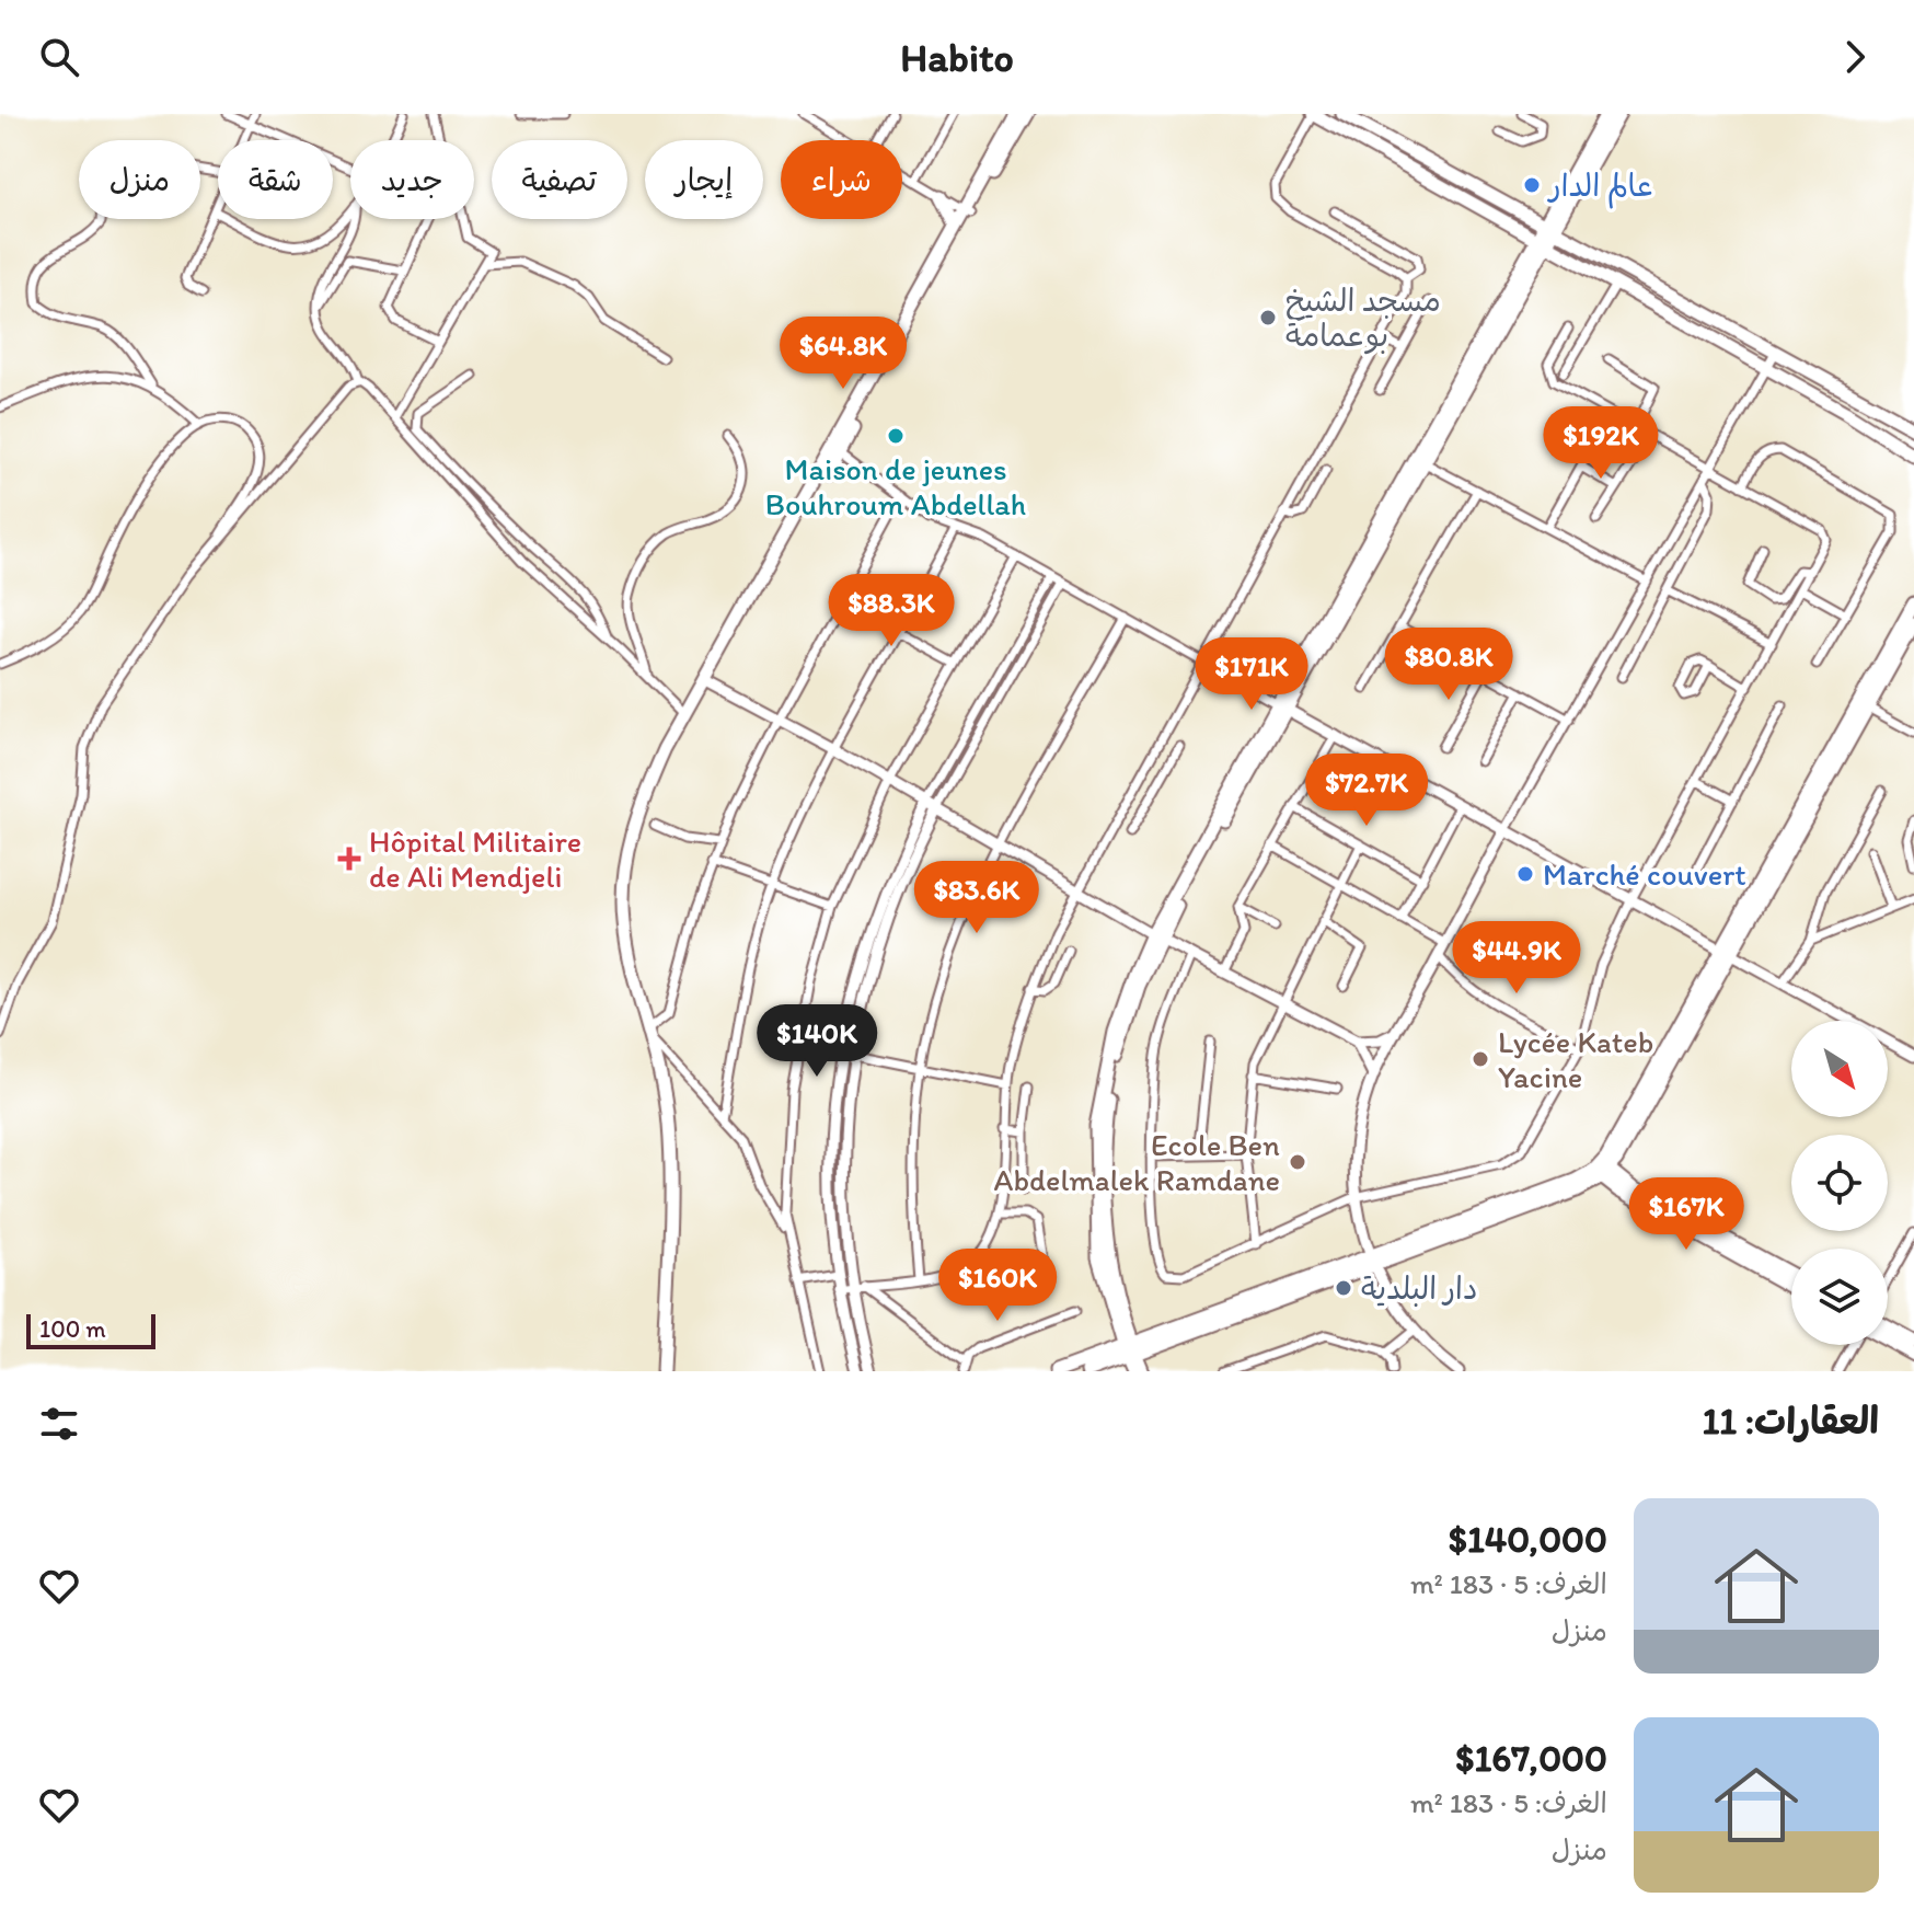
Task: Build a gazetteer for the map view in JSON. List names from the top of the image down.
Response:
{
  "places": {
    "other": [
      "عالم الدار",
      "مسجد الشيخ بوعمامة",
      "Maison de jeunes Bouhroum Abdellah",
      "Marché couvert",
      "Lycée Kateb Yacine",
      "Ecole Ben Abdelmalek Ramdane",
      "دار البلدية"
    ],
    "health": ["Hôpital Militaire de Ali Mendjeli"]
  },
  "scale_bar": "100 m",
  "north": "bottom right",
  "page": {
    "header": "Habito",
    "chip": [
      "شراء",
      "إيجار",
      "تصفية",
      "جديد",
      "شقة",
      "منزل"
    ],
    "price": [
      "$64.8K",
      "$192K",
      "$88.3K",
      "$80.8K",
      "$171K",
      "$72.7K",
      "$83.6K",
      "$44.9K",
      "$140K",
      "$167K",
      "$160K"
    ],
    "scale": "100 m",
    "heading": "العقارات: 11",
    "list": [
      {
        "name": "$140,000",
        "note": "الغرف: 5 · 183 m² · منزل"
      },
      {
        "name": "$167,000",
        "note": "الغرف: 5 · 183 m² · منزل"
      }
    ]
  }
}
